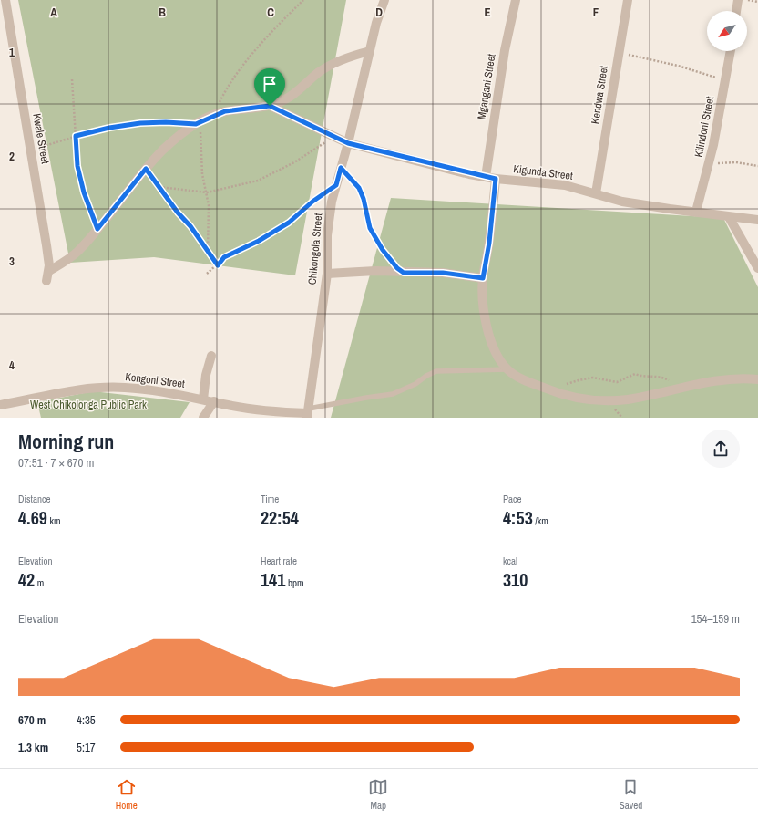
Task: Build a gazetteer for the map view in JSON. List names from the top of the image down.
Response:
{
  "streets": {
    "street": [
      "Mgangani Street",
      "Kendwa Street",
      "Kilindoni Street",
      "Kwale Street",
      "Kigunda Street",
      "Chikongola Street",
      "Kongoni Street"
    ]
  },
  "crossings": [
    ["Mgangani Street", "Kigunda Street"],
    ["Kendwa Street", "Kigunda Street"],
    ["Kilindoni Street", "Kigunda Street"],
    ["Kigunda Street", "Chikongola Street"],
    ["Chikongola Street", "Kongoni Street"]
  ],
  "parks": ["West Chikolonga Public Park"],
  "north": "bottom left",
  "page": {
    "heading": ["Morning run", "07:51 · 7 × 670 m"],
    "stats": [
      ["Distance", "4.69 km"],
      ["Time", "22:54"],
      ["Pace", "4:53 /km"],
      ["Elevation", "42 m"],
      ["Heart rate", "141 bpm"],
      ["kcal", "310"]
    ],
    "chart": ["Elevation", "154–159 m"],
    "list": [
      {
        "name": "670 m",
        "note": "4:35"
      },
      {
        "name": "1.3 km",
        "note": "5:17"
      }
    ],
    "tabs": ["Home", "Map", "Saved"]
  },
  "grid": {
    "columns": [
      "A",
      "B",
      "C",
      "D",
      "E",
      "F"
    ],
    "rows": [
      "1",
      "2",
      "3",
      "4"
    ]
  }
}
